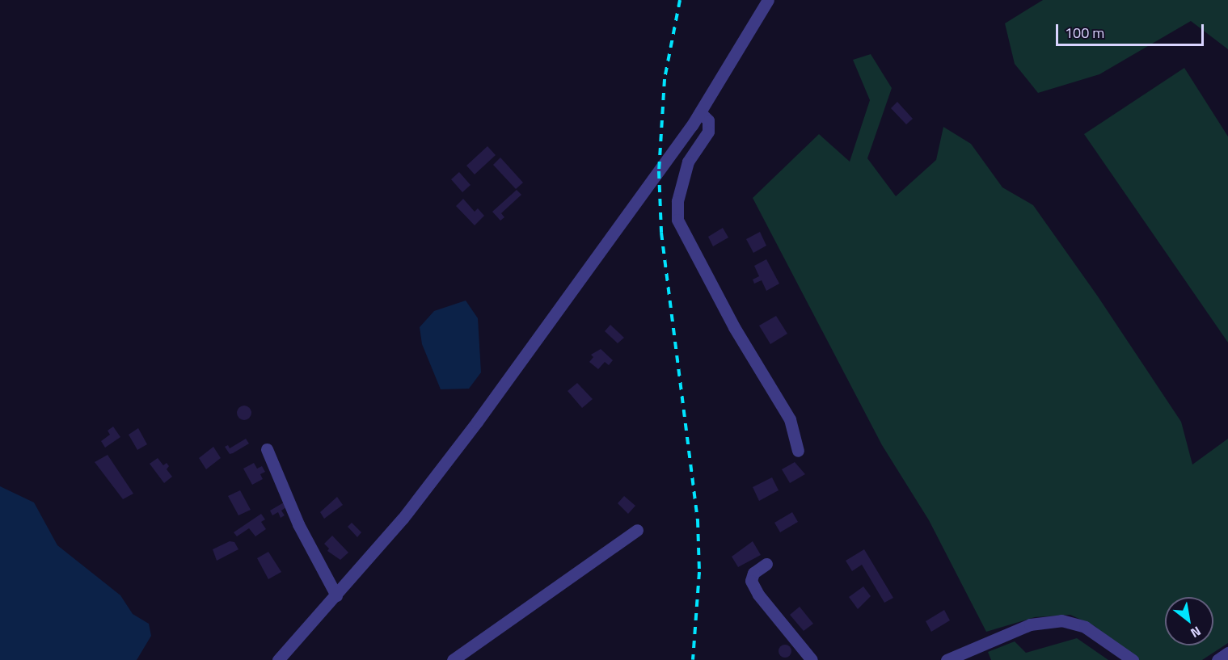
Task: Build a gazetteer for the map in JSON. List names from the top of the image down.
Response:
{
  "scale_bar": "100 m",
  "north": "bottom right"
}
